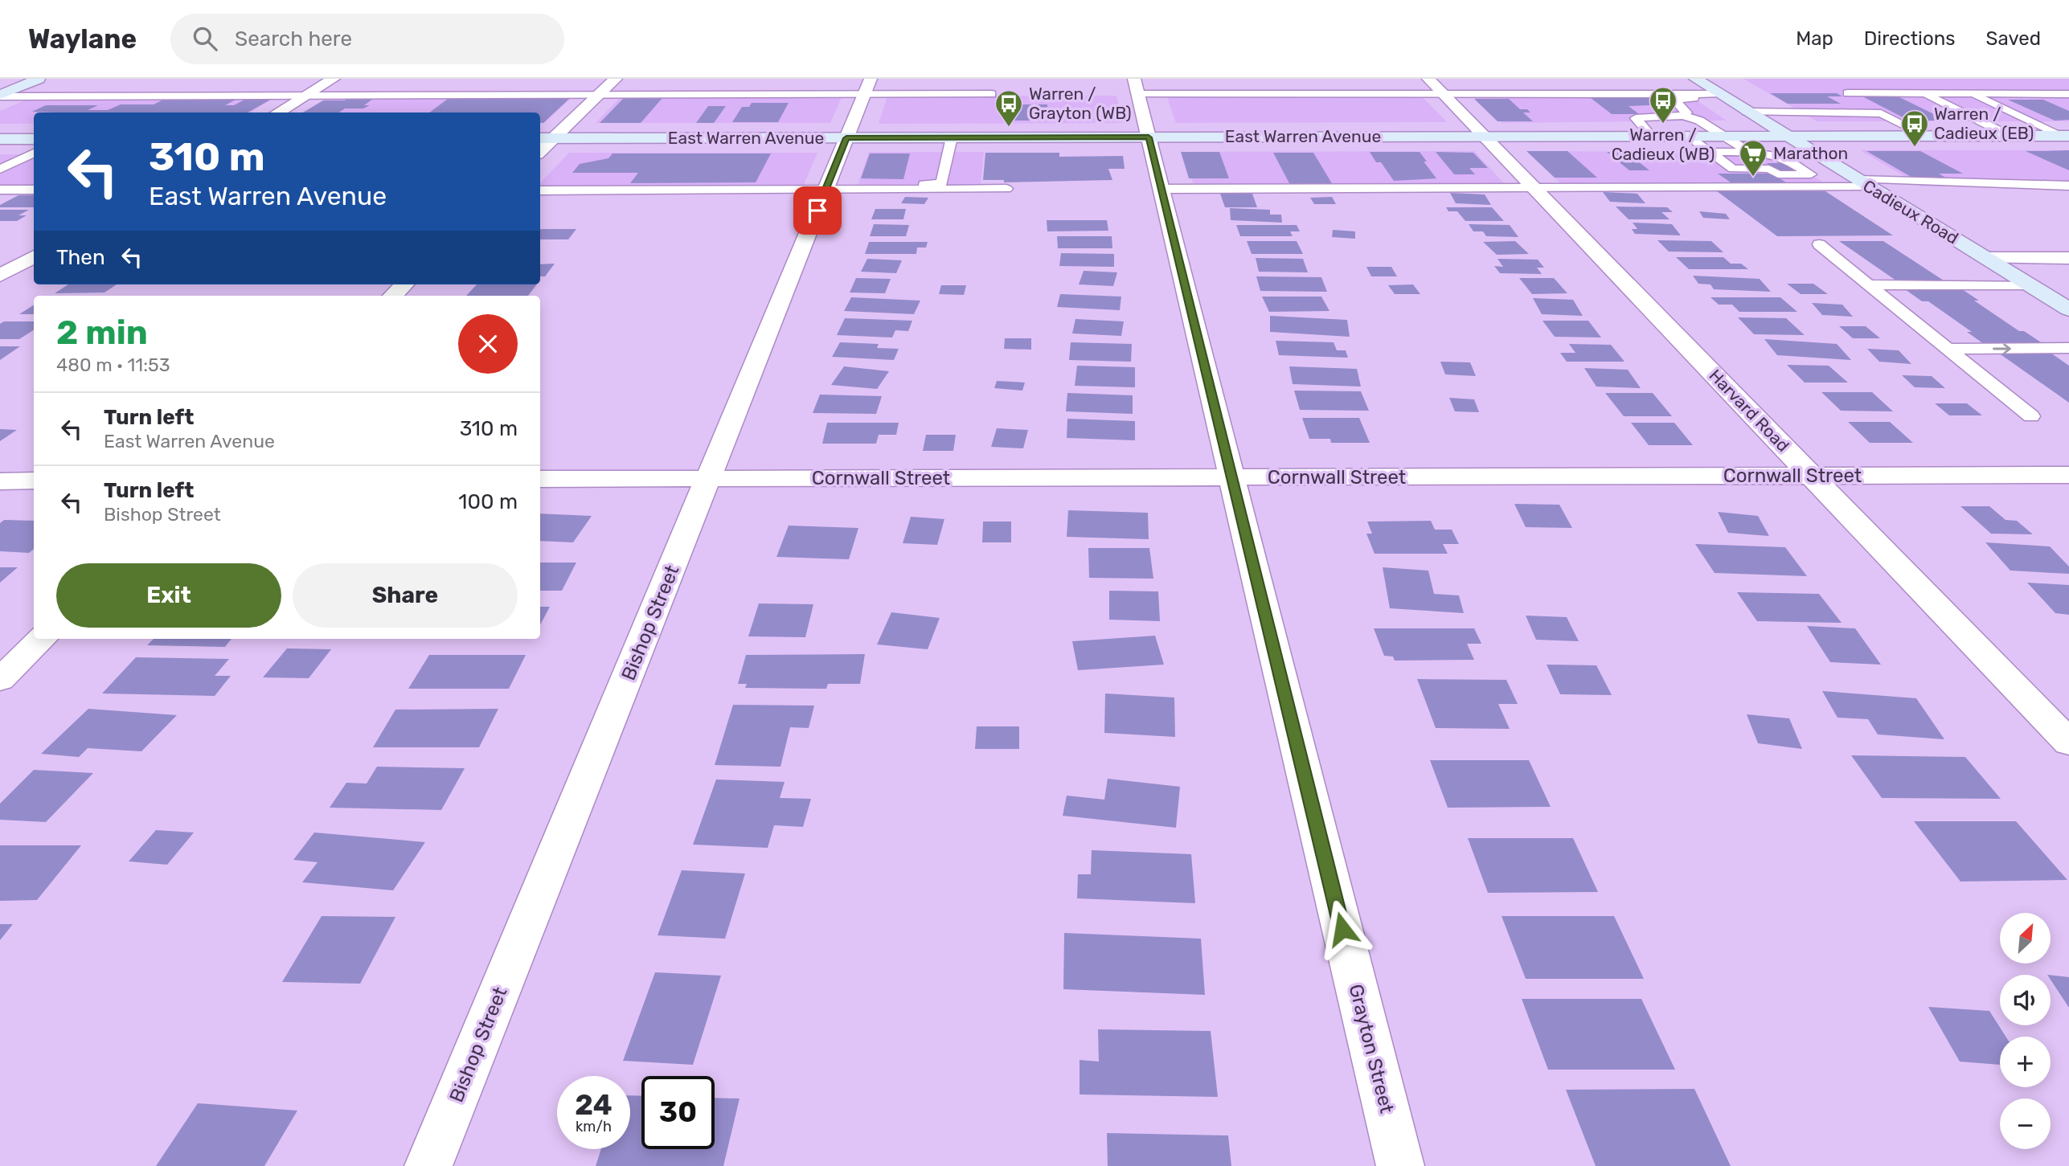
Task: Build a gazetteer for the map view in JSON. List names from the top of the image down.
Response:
{
  "streets": {
    "main road": ["East Warren Avenue", "Cadieux Road"],
    "street": [
      "Harvard Road",
      "Cornwall Street",
      "Bishop Street",
      "Grayton Street"
    ]
  },
  "crossings": [
    ["East Warren Avenue", "Cadieux Road"],
    ["East Warren Avenue", "Harvard Road"],
    ["East Warren Avenue", "Bishop Street"],
    ["East Warren Avenue", "Grayton Street"],
    ["Harvard Road", "Cornwall Street"],
    ["Cornwall Street", "Bishop Street"],
    ["Cornwall Street", "Grayton Street"]
  ],
  "places": {
    "bus stop": ["Warren / Cadieux (WB)", "Warren / Grayton (WB)", "Warren / Cadieux (EB)"],
    "supermarket": ["Marathon"]
  },
  "north": "top right",
  "page": {
    "header": "Waylane",
    "search": "Search here",
    "nav": ["Map", "Directions", "Saved"],
    "turn": ["310 m", "East Warren Avenue"],
    "then": "Then",
    "heading": ["2 min", "480 m · 11:53"],
    "list": [
      {
        "name": "Turn left",
        "note": "East Warren Avenue",
        "value": "310 m"
      },
      {
        "name": "Turn left",
        "note": "Bishop Street",
        "value": "100 m"
      }
    ],
    "buttons": ["Exit", "Share"],
    "map_buttons": ["+", "−"],
    "speed": "24 km/h",
    "limit": "30"
  }
}
